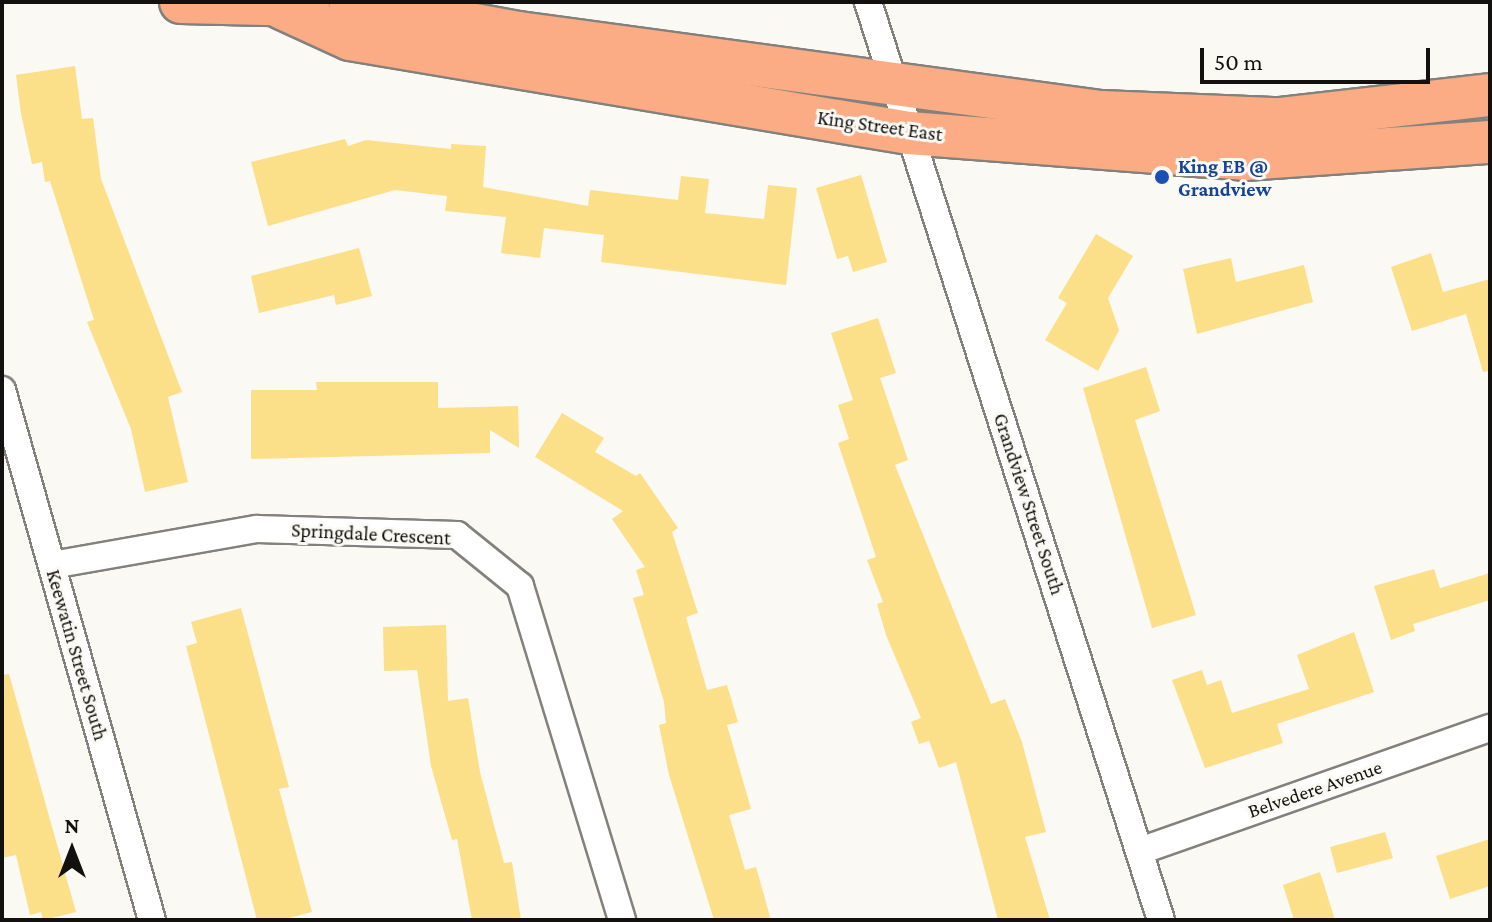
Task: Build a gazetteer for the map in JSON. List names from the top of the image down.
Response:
{
  "streets": {
    "main road": ["King Street East"],
    "street": [
      "Grandview Street South",
      "Springdale Crescent",
      "Keewatin Street South",
      "Belvedere Avenue"
    ]
  },
  "crossings": [
    ["King Street East", "Grandview Street South"],
    ["Grandview Street South", "Belvedere Avenue"],
    ["Springdale Crescent", "Keewatin Street South"]
  ],
  "places": ["King EB @ Grandview"],
  "scale_bar": "50 m",
  "north": "top"
}
